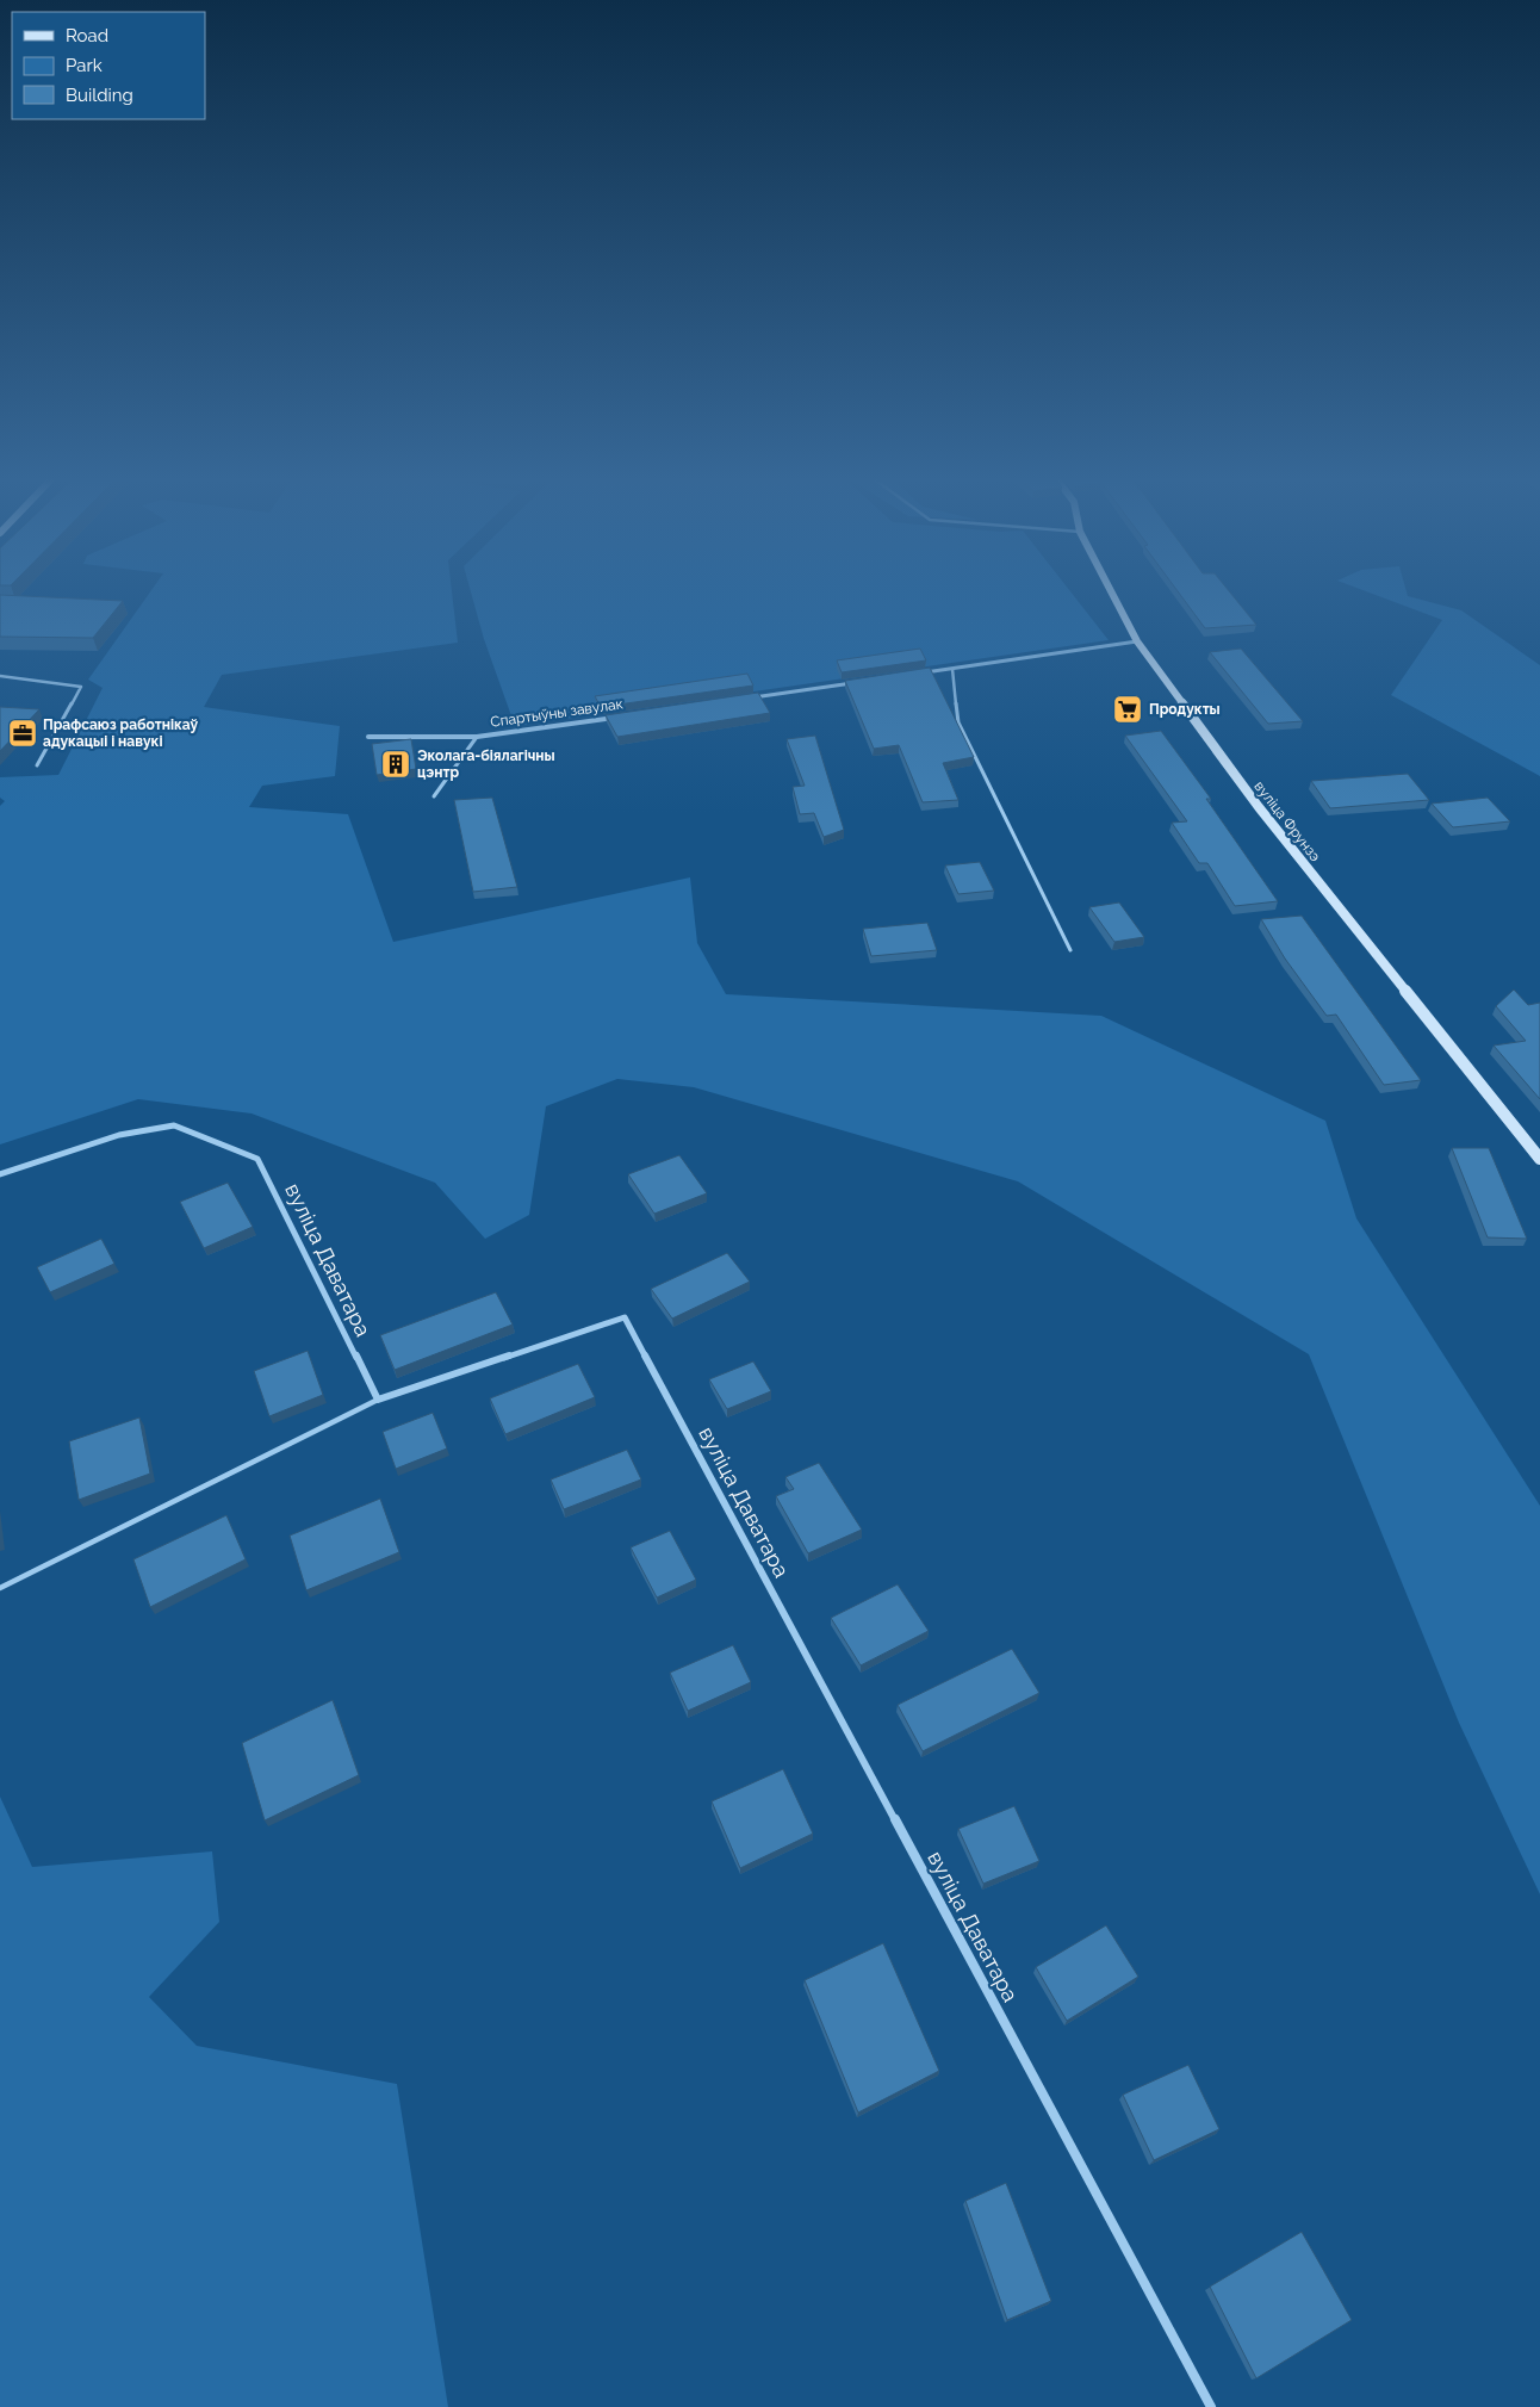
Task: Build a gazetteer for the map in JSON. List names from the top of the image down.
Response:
{
  "streets": {
    "street": ["Спартыўны завулак", "вуліца Фрунзэ", "вуліца Даватара"]
  },
  "places": {
    "supermarket": ["Продукты"],
    "office": ["Прафсаюз работнікаў адукацыі і навукі"],
    "building": ["Эколага-біялагічны цэнтр"]
  },
  "legend": ["Road", "Park", "Building"]
}
